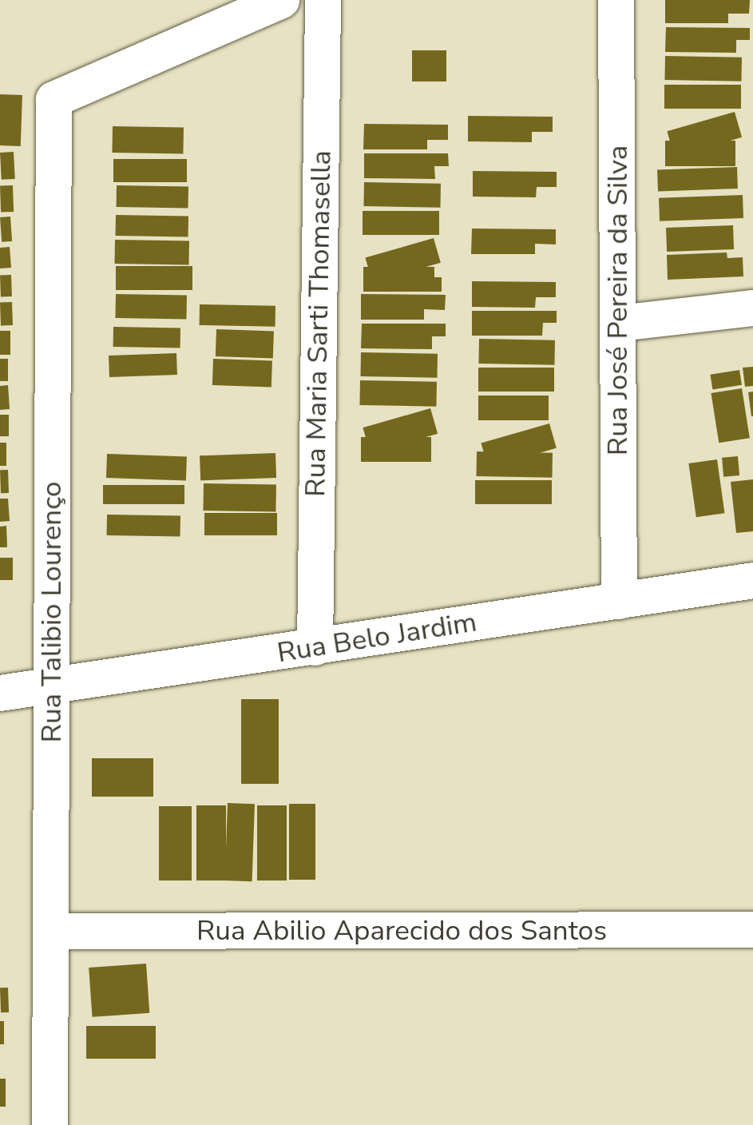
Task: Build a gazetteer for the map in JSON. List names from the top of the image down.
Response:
{
  "streets": {
    "street": [
      "Rua José Pereira da Silva",
      "Rua Maria Sarti Thomasella",
      "Rua Talibio Lourenço",
      "Rua Belo Jardim",
      "Rua Abilio Aparecido dos Santos"
    ]
  },
  "crossings": [
    ["Rua José Pereira da Silva", "Rua Belo Jardim"],
    ["Rua Maria Sarti Thomasella", "Rua Belo Jardim"],
    ["Rua Talibio Lourenço", "Rua Belo Jardim"],
    ["Rua Talibio Lourenço", "Rua Abilio Aparecido dos Santos"]
  ]
}
